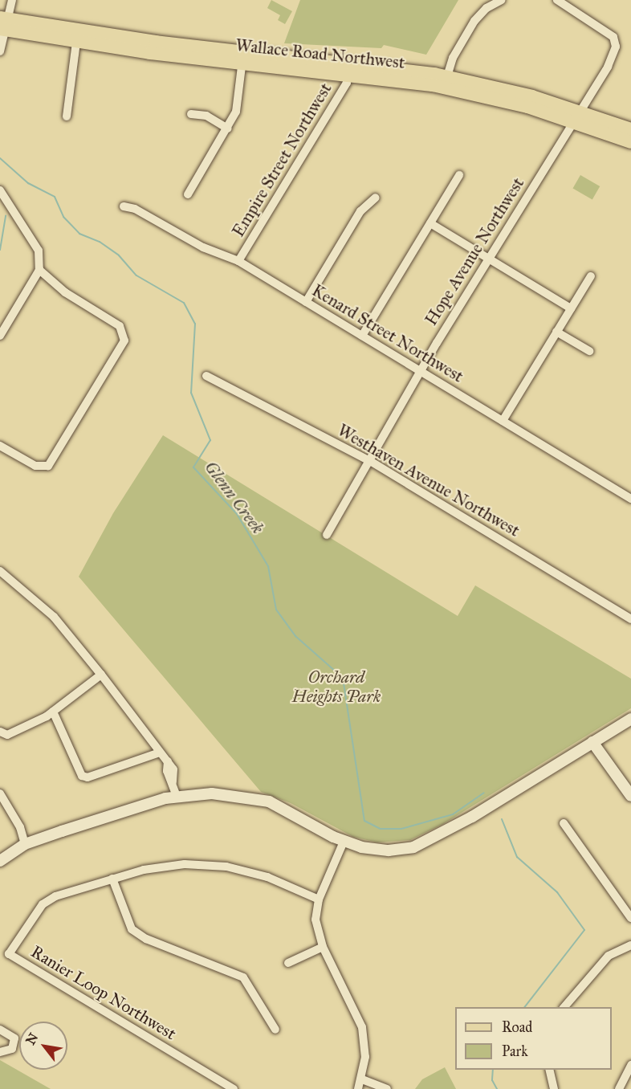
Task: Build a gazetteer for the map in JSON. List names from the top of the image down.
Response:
{
  "streets": {
    "main road": ["Wallace Road Northwest"],
    "street": [
      "Empire Street Northwest",
      "Hope Avenue Northwest",
      "Kenard Street Northwest",
      "Westhaven Avenue Northwest",
      "Ranier Loop Northwest"
    ]
  },
  "crossings": [
    ["Wallace Road Northwest", "Empire Street Northwest"],
    ["Wallace Road Northwest", "Hope Avenue Northwest"],
    ["Empire Street Northwest", "Kenard Street Northwest"],
    ["Hope Avenue Northwest", "Kenard Street Northwest"],
    ["Hope Avenue Northwest", "Westhaven Avenue Northwest"]
  ],
  "water": ["Glenn Creek"],
  "parks": ["Orchard Heights Park"],
  "legend": ["Road", "Park"],
  "north": "top left"
}
